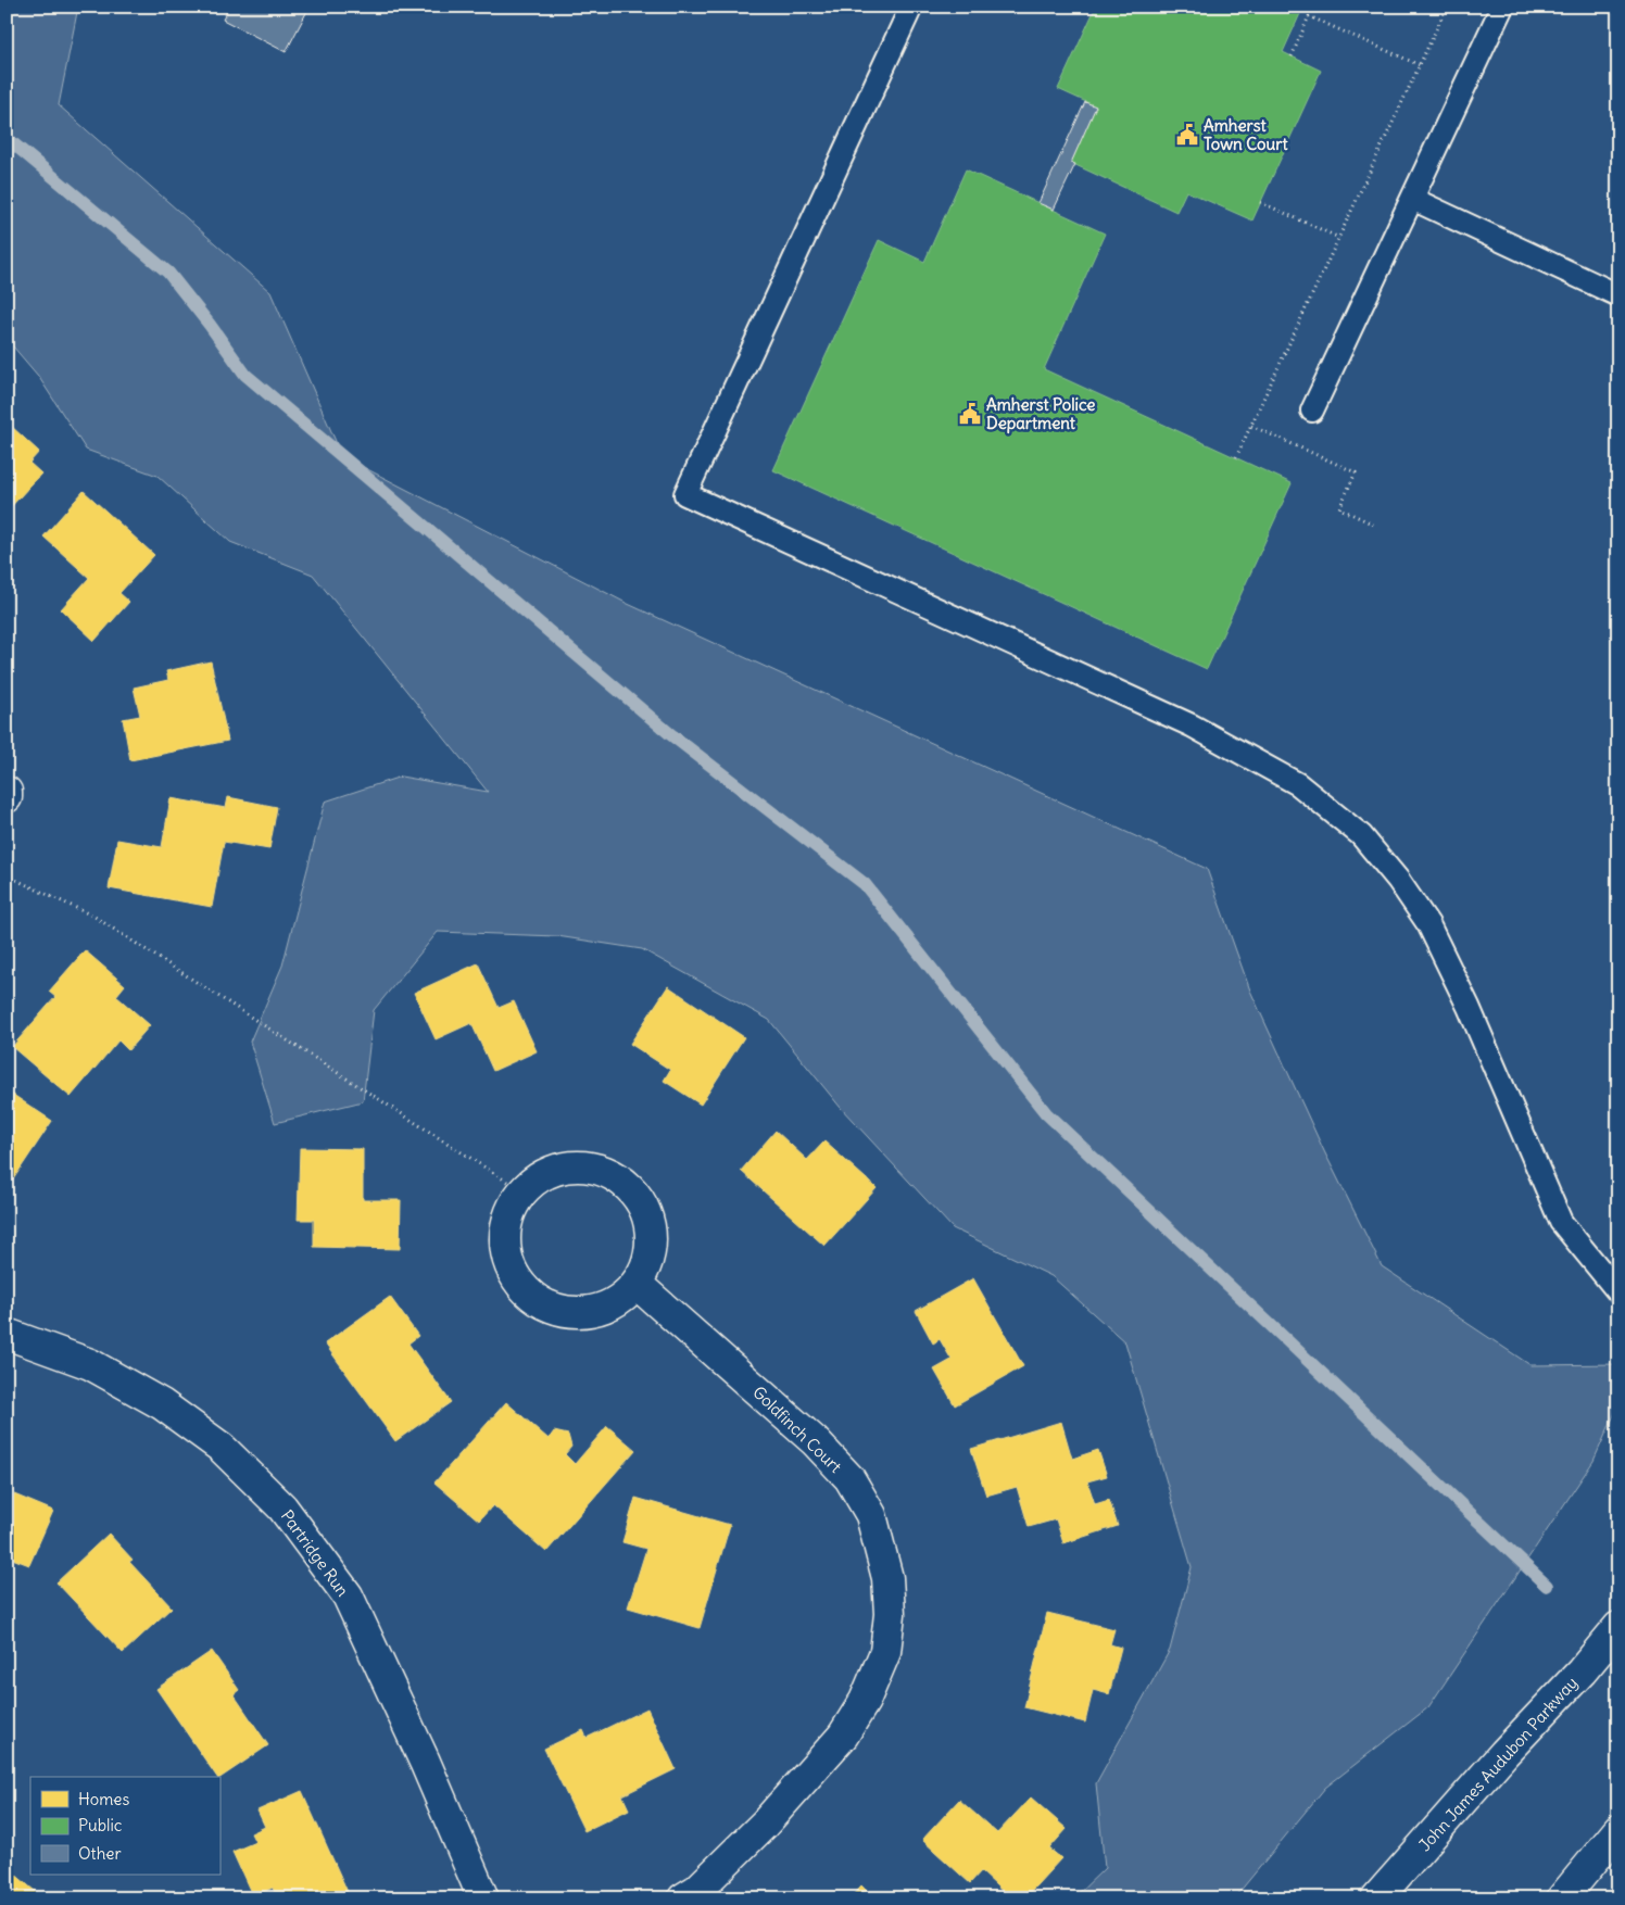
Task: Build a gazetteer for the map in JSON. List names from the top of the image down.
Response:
{
  "streets": {
    "street": ["Goldfinch Court", "Partridge Run", "John James Audubon Parkway"]
  },
  "places": {
    "public building": ["Amherst Town Court", "Amherst Police Department"]
  },
  "legend": ["Homes", "Public", "Other"]
}
